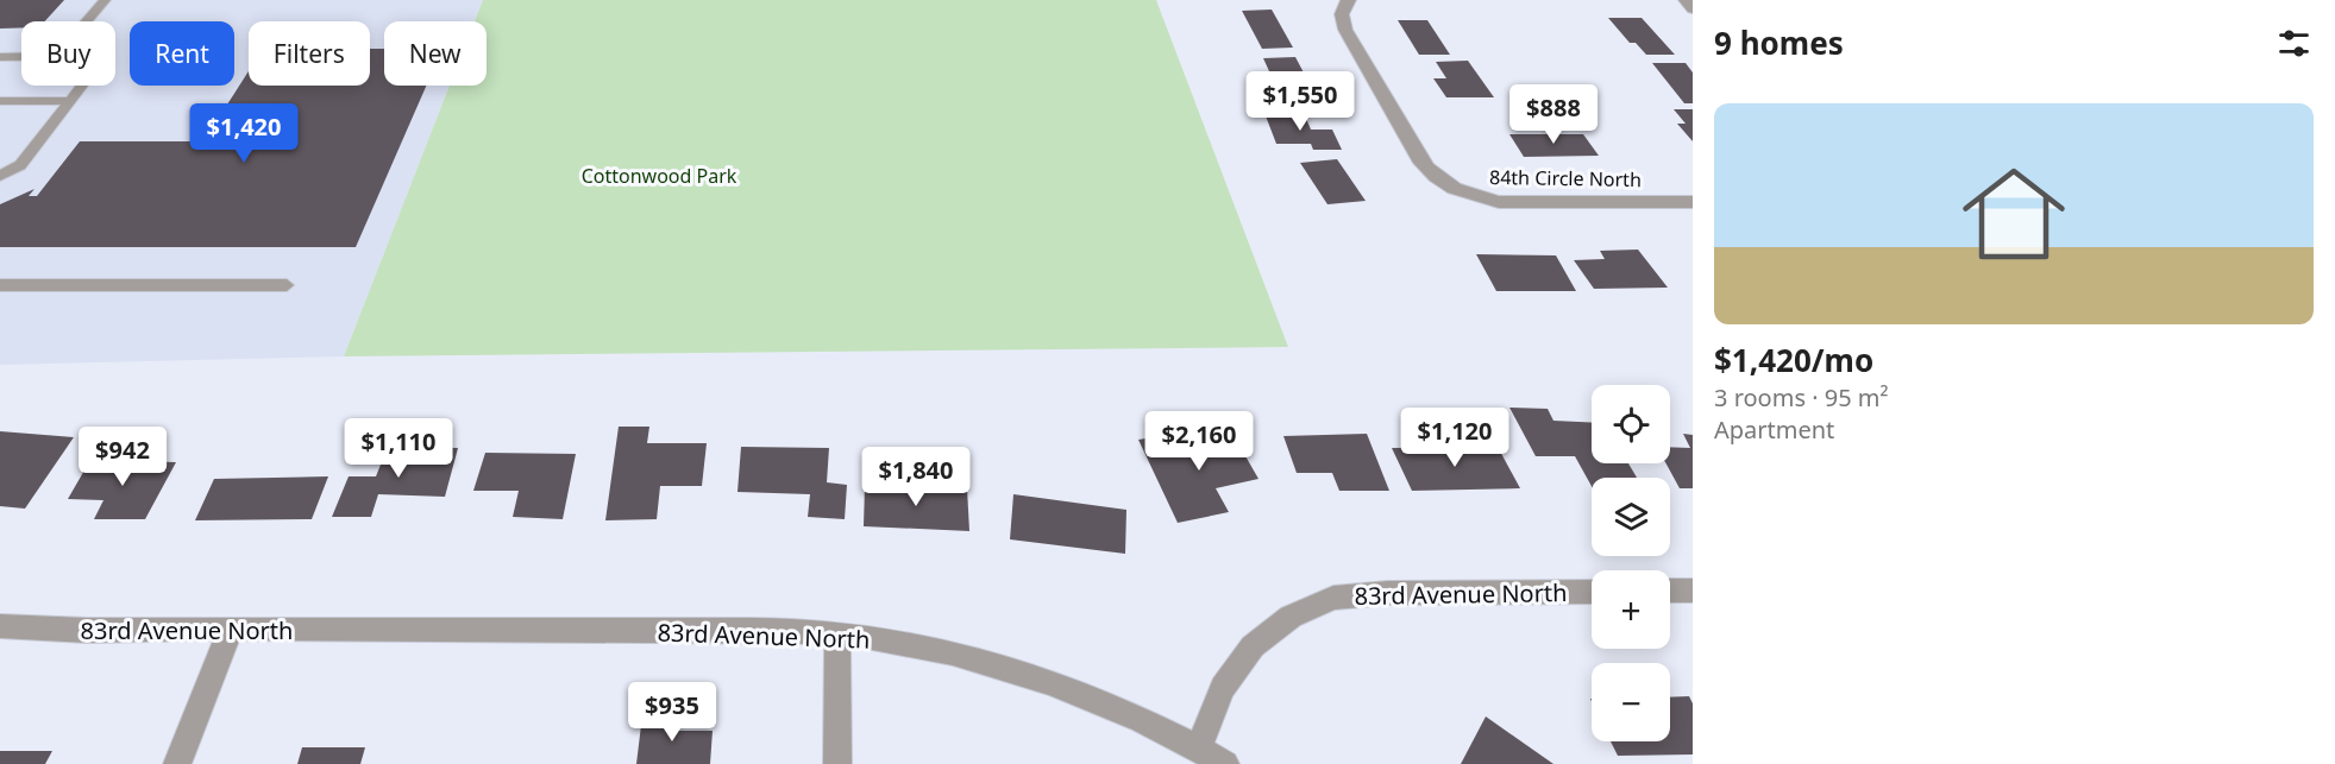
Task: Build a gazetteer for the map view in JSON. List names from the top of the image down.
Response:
{
  "streets": {
    "street": ["84th Circle North", "83rd Avenue North"]
  },
  "parks": ["Cottonwood Park"],
  "page": {
    "heading": "9 homes",
    "chip": [
      "Buy",
      "Rent",
      "Filters",
      "New"
    ],
    "price": [
      "$1,550",
      "$888",
      "$1,420",
      "$1,120",
      "$2,160",
      "$1,110",
      "$942",
      "$1,840",
      "$935"
    ],
    "list": [
      {
        "name": "$1,420/mo",
        "note": "3 rooms · 95 m² · Apartment"
      }
    ],
    "map_buttons": ["+", "−"]
  }
}
